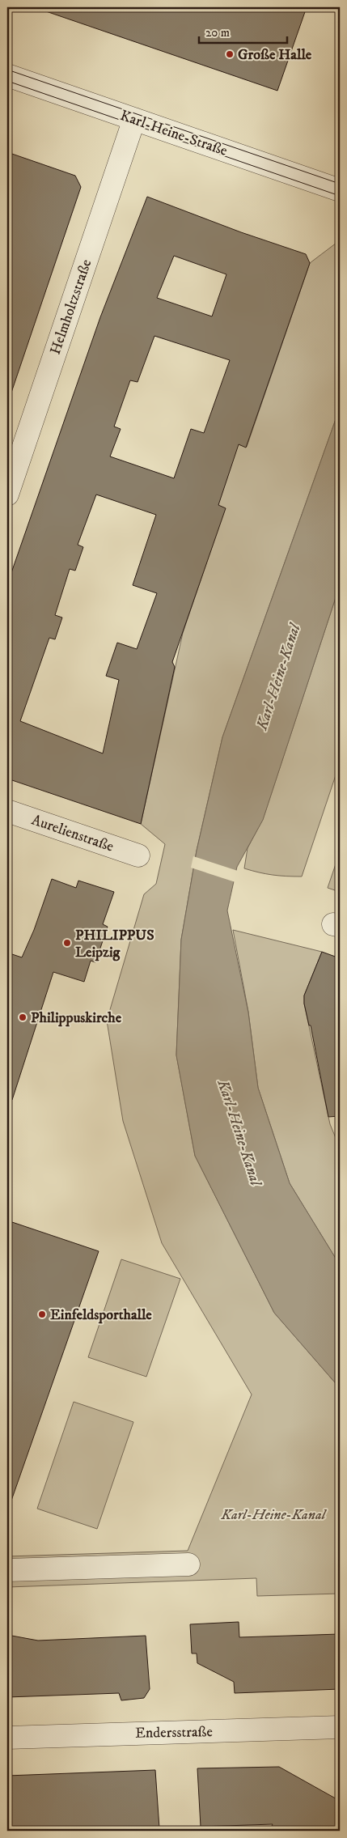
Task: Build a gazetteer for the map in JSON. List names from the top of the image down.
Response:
{
  "streets": {
    "street": [
      "Karl-Heine-Straße",
      "Helmholtzstraße",
      "Aurelienstraße",
      "Endersstraße"
    ]
  },
  "crossings": [
    ["Karl-Heine-Straße", "Helmholtzstraße"]
  ],
  "water": ["Karl-Heine-Kanal"],
  "parks": ["Karl-Heine-Kanal"],
  "places": [
    "Große Halle",
    "PHILIPPUS Leipzig",
    "Philippuskirche",
    "Einfeldsporthalle"
  ],
  "scale_bar": "20 m"
}
